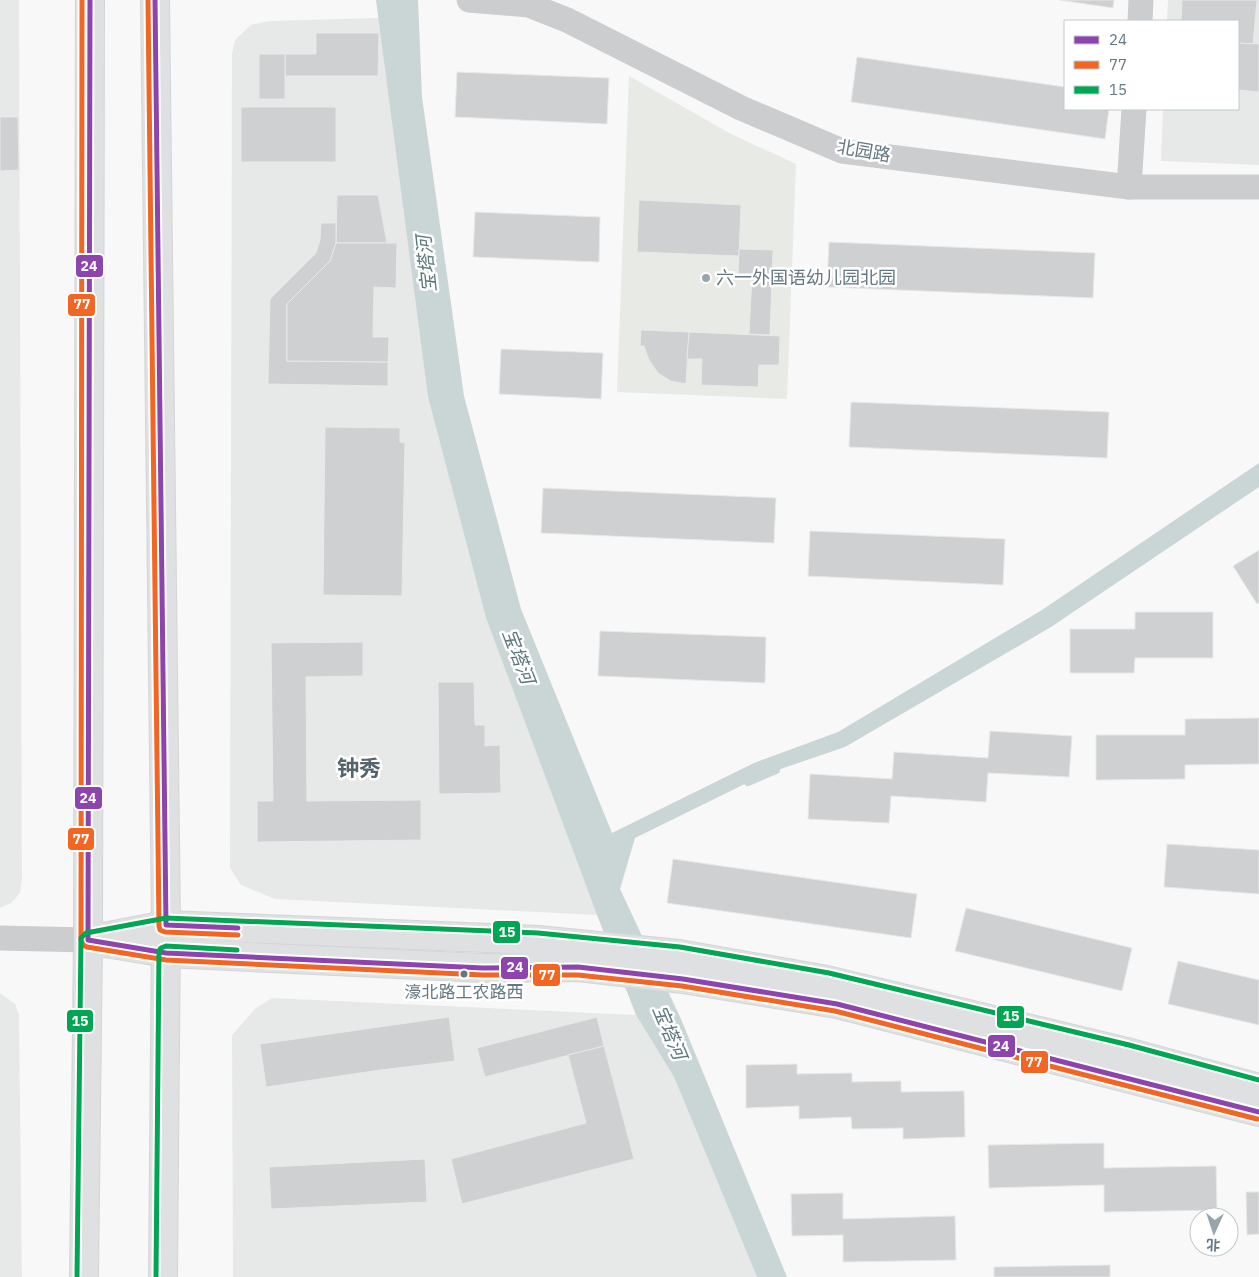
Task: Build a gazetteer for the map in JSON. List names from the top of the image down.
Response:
{
  "streets": {
    "street": ["北园路"]
  },
  "districts": ["钟秀"],
  "water": ["宝塔河"],
  "places": ["六一外国语幼儿园北园", "濠北路工农路西"],
  "lines": ["transit line 24", "transit line 77", "transit line 15"],
  "legend": ["24", "77", "15"],
  "north": "bottom"
}
